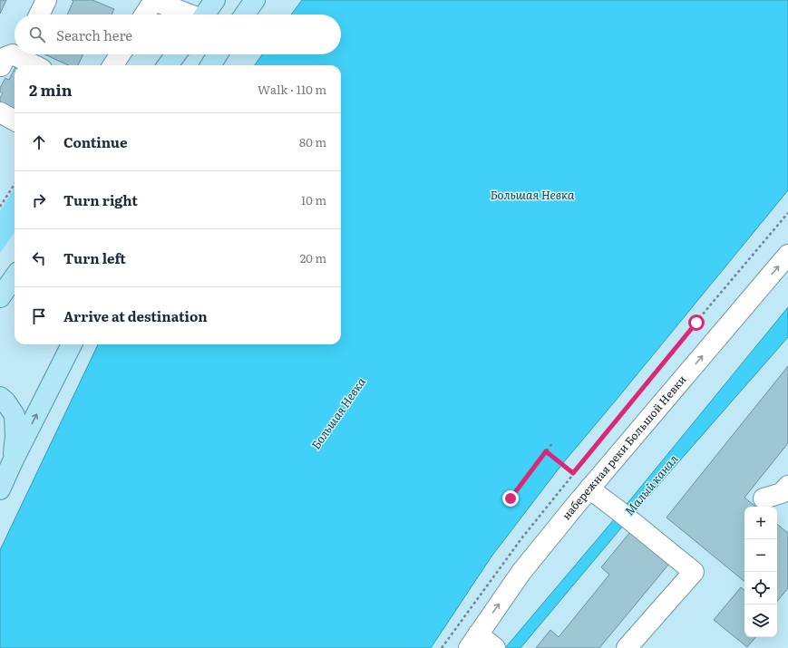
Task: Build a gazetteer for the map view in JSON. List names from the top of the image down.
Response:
{
  "streets": {
    "street": ["набережная реки Большой Невки"]
  },
  "one_way": ["набережная реки Большой Невки"],
  "water": ["Большая Невка", "Малый канал"],
  "page": {
    "search": "Search here",
    "heading": ["2 min", "Walk · 110 m"],
    "list": [
      ["Continue", "80 m"],
      ["Turn right", "10 m"],
      ["Turn left", "20 m"],
      "Arrive at destination"
    ],
    "map_buttons": ["+", "−"]
  }
}
